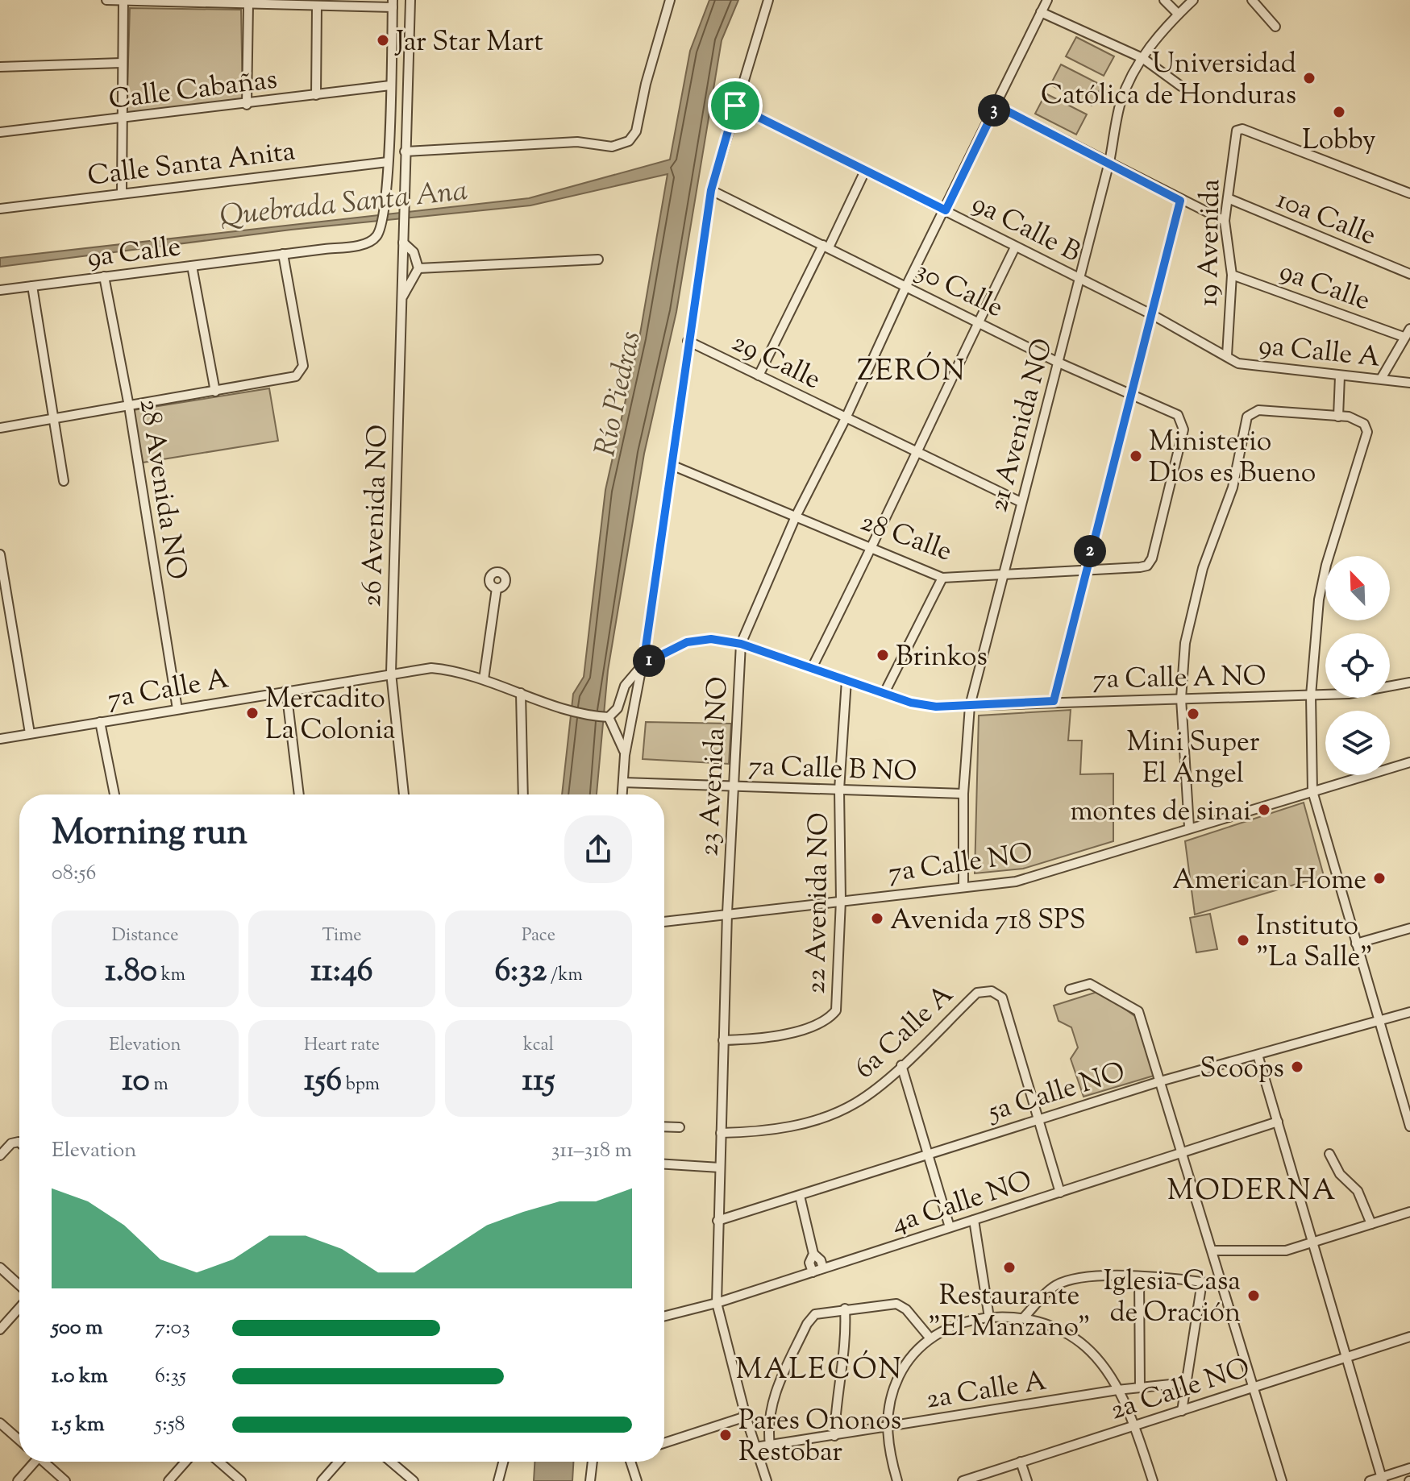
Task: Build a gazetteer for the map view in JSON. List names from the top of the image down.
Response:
{
  "streets": {
    "street": [
      "Calle Cabañas",
      "Calle Santa Anita",
      "10a Calle",
      "9a Calle B",
      "19 Avenida",
      "9a Calle",
      "30 Calle",
      "9a Calle A",
      "29 Calle",
      "21 Avenida NO",
      "28 Avenida NO",
      "26 Avenida NO",
      "28 Calle",
      "7a Calle A NO",
      "7a Calle A",
      "23 Avenida NO",
      "7a Calle B NO",
      "7a Calle NO",
      "22 Avenida NO",
      "6a Calle A",
      "5a Calle NO",
      "4a Calle NO",
      "2a Calle NO",
      "2a Calle A"
    ]
  },
  "crossings": [
    ["Calle Santa Anita", "9a Calle"],
    ["10a Calle", "19 Avenida"],
    ["9a Calle B", "19 Avenida"],
    ["9a Calle B", "9a Calle A"],
    ["9a Calle B", "21 Avenida NO"],
    ["9a Calle B", "23 Avenida NO"],
    ["19 Avenida", "9a Calle"],
    ["19 Avenida", "9a Calle A"],
    ["9a Calle", "28 Avenida NO"],
    ["30 Calle", "21 Avenida NO"],
    ["30 Calle", "28 Calle"],
    ["30 Calle", "23 Avenida NO"],
    ["29 Calle", "21 Avenida NO"],
    ["29 Calle", "23 Avenida NO"],
    ["21 Avenida NO", "28 Calle"],
    ["21 Avenida NO", "7a Calle A NO"],
    ["21 Avenida NO", "7a Calle B NO"],
    ["21 Avenida NO", "7a Calle NO"],
    ["28 Avenida NO", "7a Calle A"],
    ["26 Avenida NO", "7a Calle A"],
    ["28 Calle", "23 Avenida NO"],
    ["7a Calle A NO", "7a Calle A"],
    ["7a Calle A NO", "23 Avenida NO"],
    ["7a Calle A NO", "22 Avenida NO"],
    ["23 Avenida NO", "7a Calle B NO"],
    ["23 Avenida NO", "7a Calle NO"],
    ["23 Avenida NO", "22 Avenida NO"],
    ["23 Avenida NO", "6a Calle A"],
    ["23 Avenida NO", "5a Calle NO"],
    ["23 Avenida NO", "4a Calle NO"],
    ["23 Avenida NO", "2a Calle A"],
    ["7a Calle B NO", "22 Avenida NO"],
    ["7a Calle NO", "22 Avenida NO"],
    ["6a Calle A", "5a Calle NO"]
  ],
  "districts": ["ZERÓN", "MODERNA", "MALECÓN"],
  "water": ["Quebrada Santa Ana", "Río Piedras"],
  "places": [
    "Jar Star Mart",
    "Universidad Católica de Honduras",
    "Lobby",
    "Ministerio Dios es Bueno",
    "Brinkos",
    "Mercadito La Colonia",
    "Mini Super El Ángel",
    "montes de sinai",
    "American Home",
    "Avenida 718 SPS",
    "Instituto \"La Salle\"",
    "Scoops",
    "Restaurante \"El Manzano\"",
    "Iglesia Casa de Oración",
    "Pares Ononos Restobar"
  ],
  "north": "top left",
  "page": {
    "pins": ["3", "2", "1"],
    "heading": ["Morning run", "08:56"],
    "stats": [
      ["Distance", "1.80 km"],
      ["Time", "11:46"],
      ["Pace", "6:32 /km"],
      ["Elevation", "10 m"],
      ["Heart rate", "156 bpm"],
      ["kcal", "115"]
    ],
    "chart": ["Elevation", "311–318 m"],
    "list": [
      {
        "name": "500 m",
        "note": "7:03"
      },
      {
        "name": "1.0 km",
        "note": "6:35"
      },
      {
        "name": "1.5 km",
        "note": "5:58"
      }
    ]
  }
}
